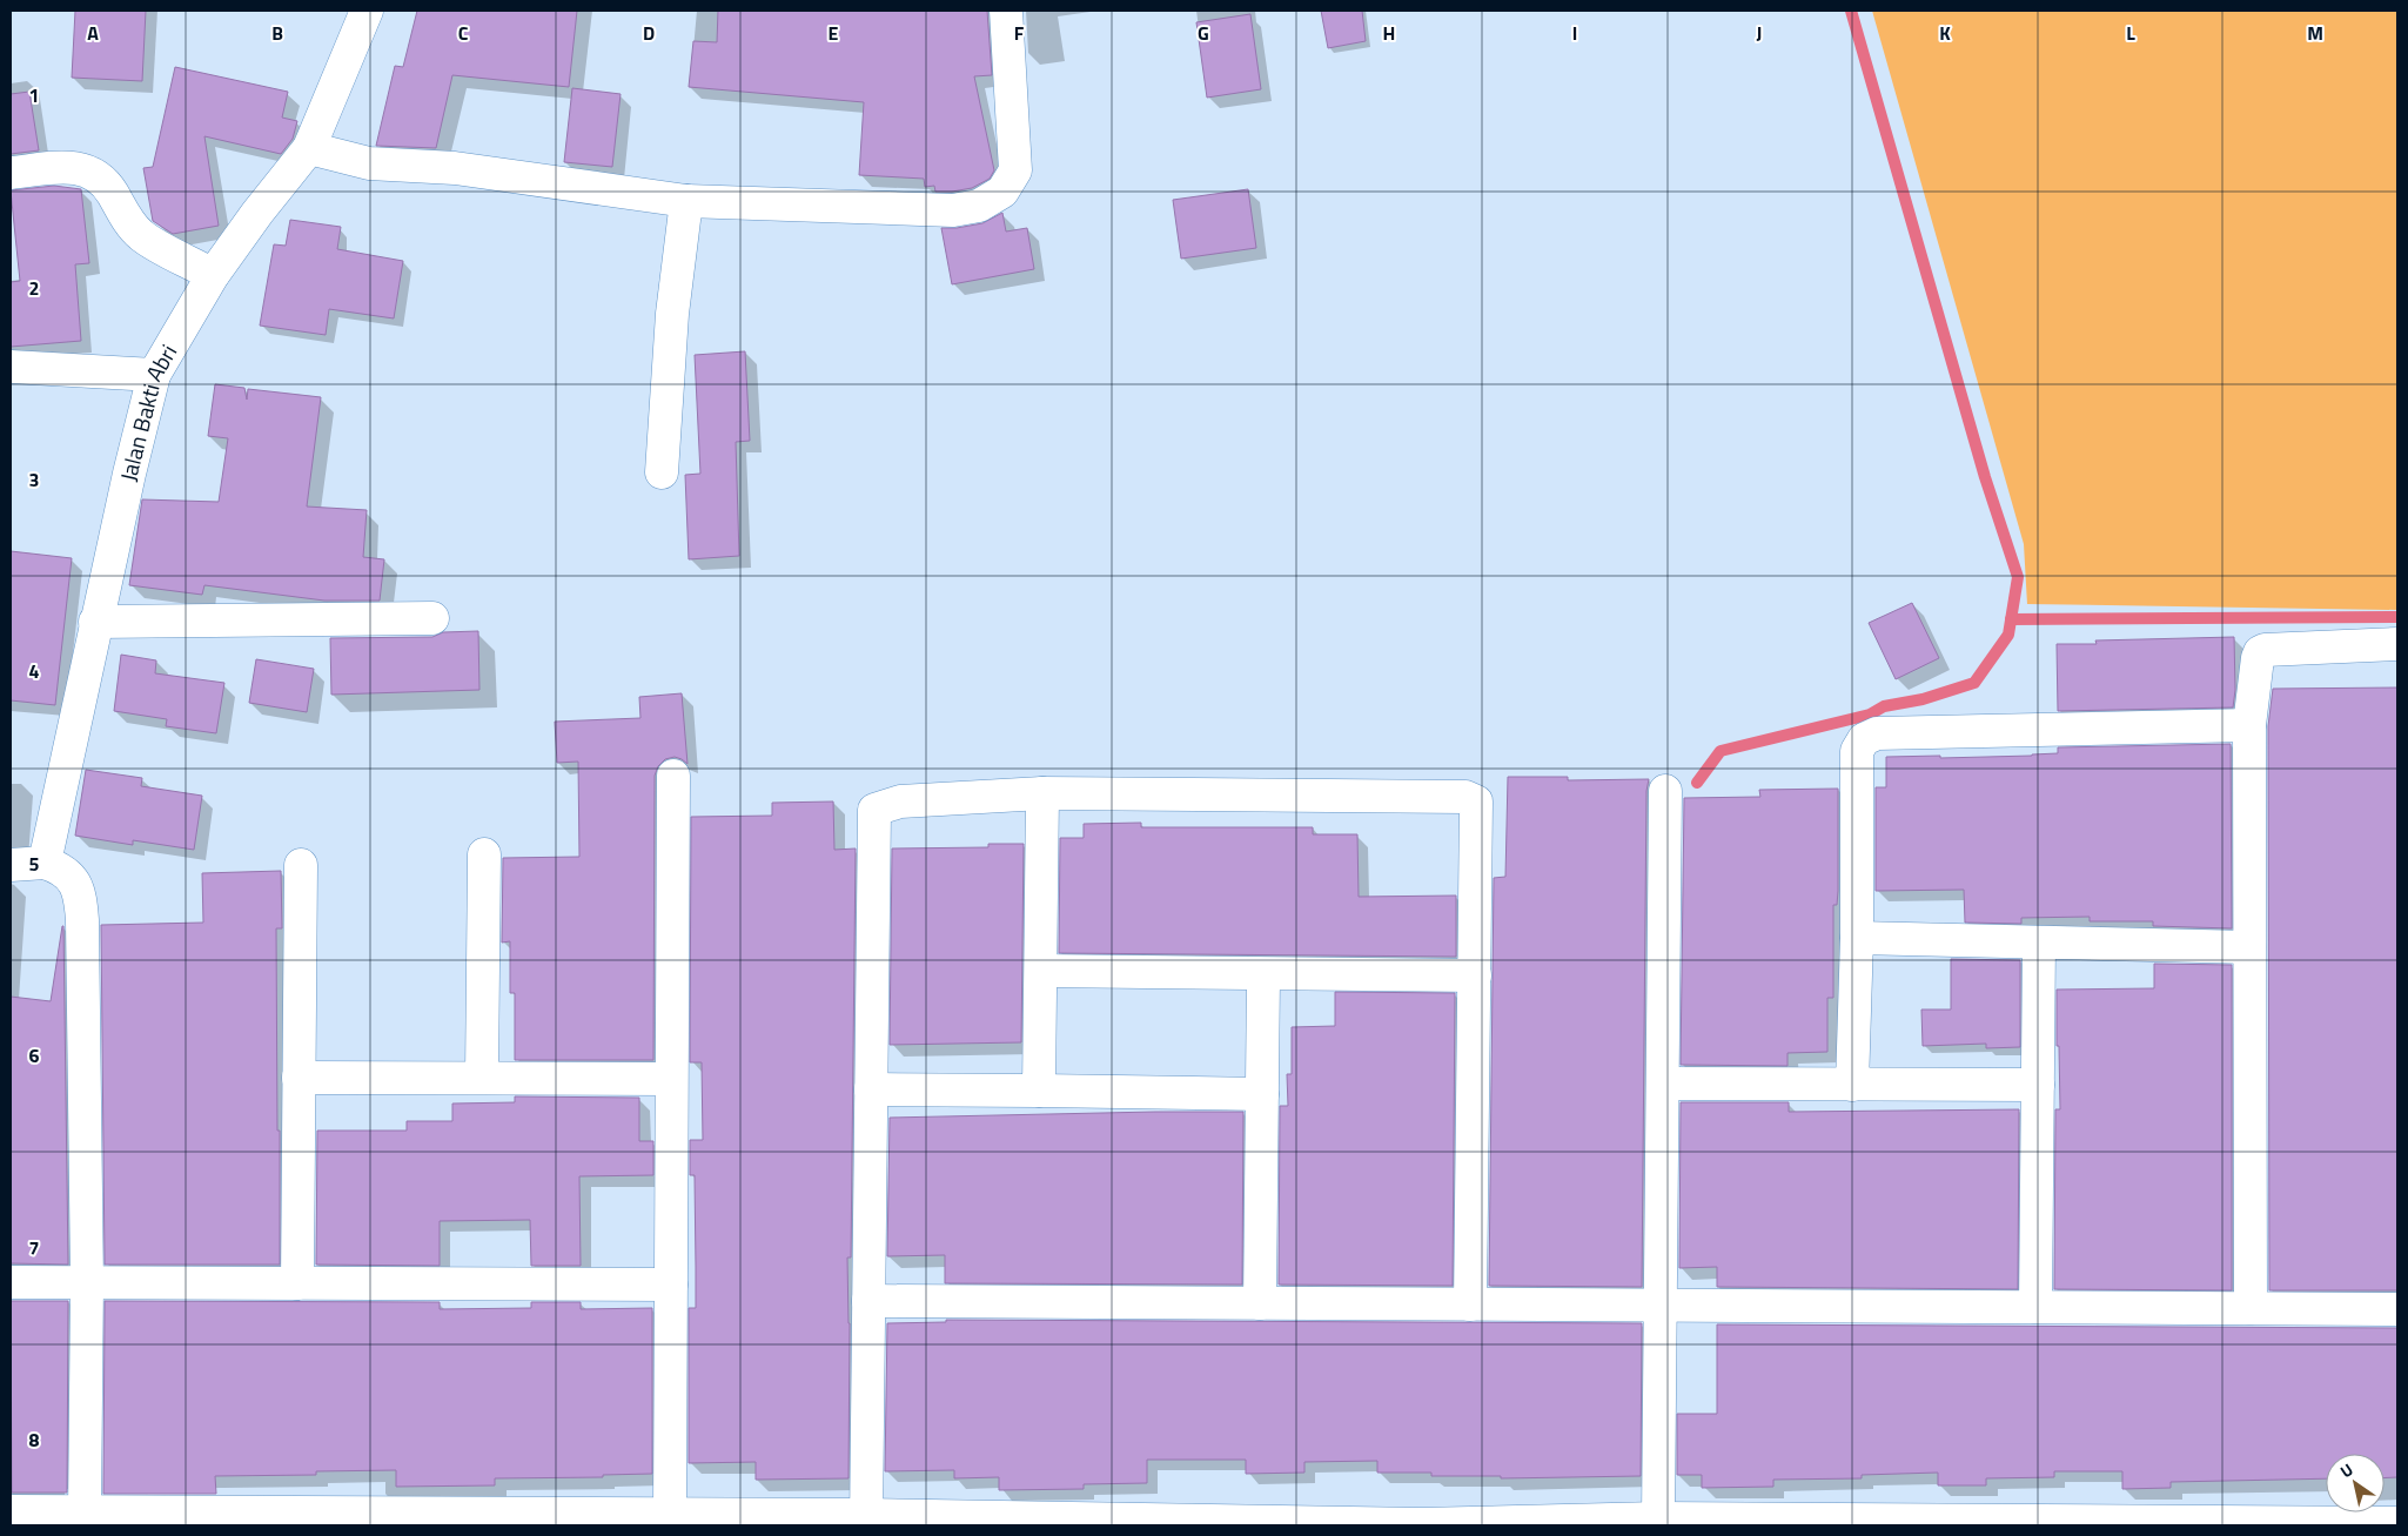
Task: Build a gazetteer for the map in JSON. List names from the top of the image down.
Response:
{
  "streets": {
    "street": ["Jalan Bakti Abri"]
  },
  "north": "top left",
  "grid": {
    "columns": [
      "A",
      "B",
      "C",
      "D",
      "E",
      "F",
      "G",
      "H",
      "I",
      "J",
      "K",
      "L",
      "M"
    ],
    "rows": [
      "1",
      "2",
      "3",
      "4",
      "5",
      "6",
      "7",
      "8"
    ]
  }
}
